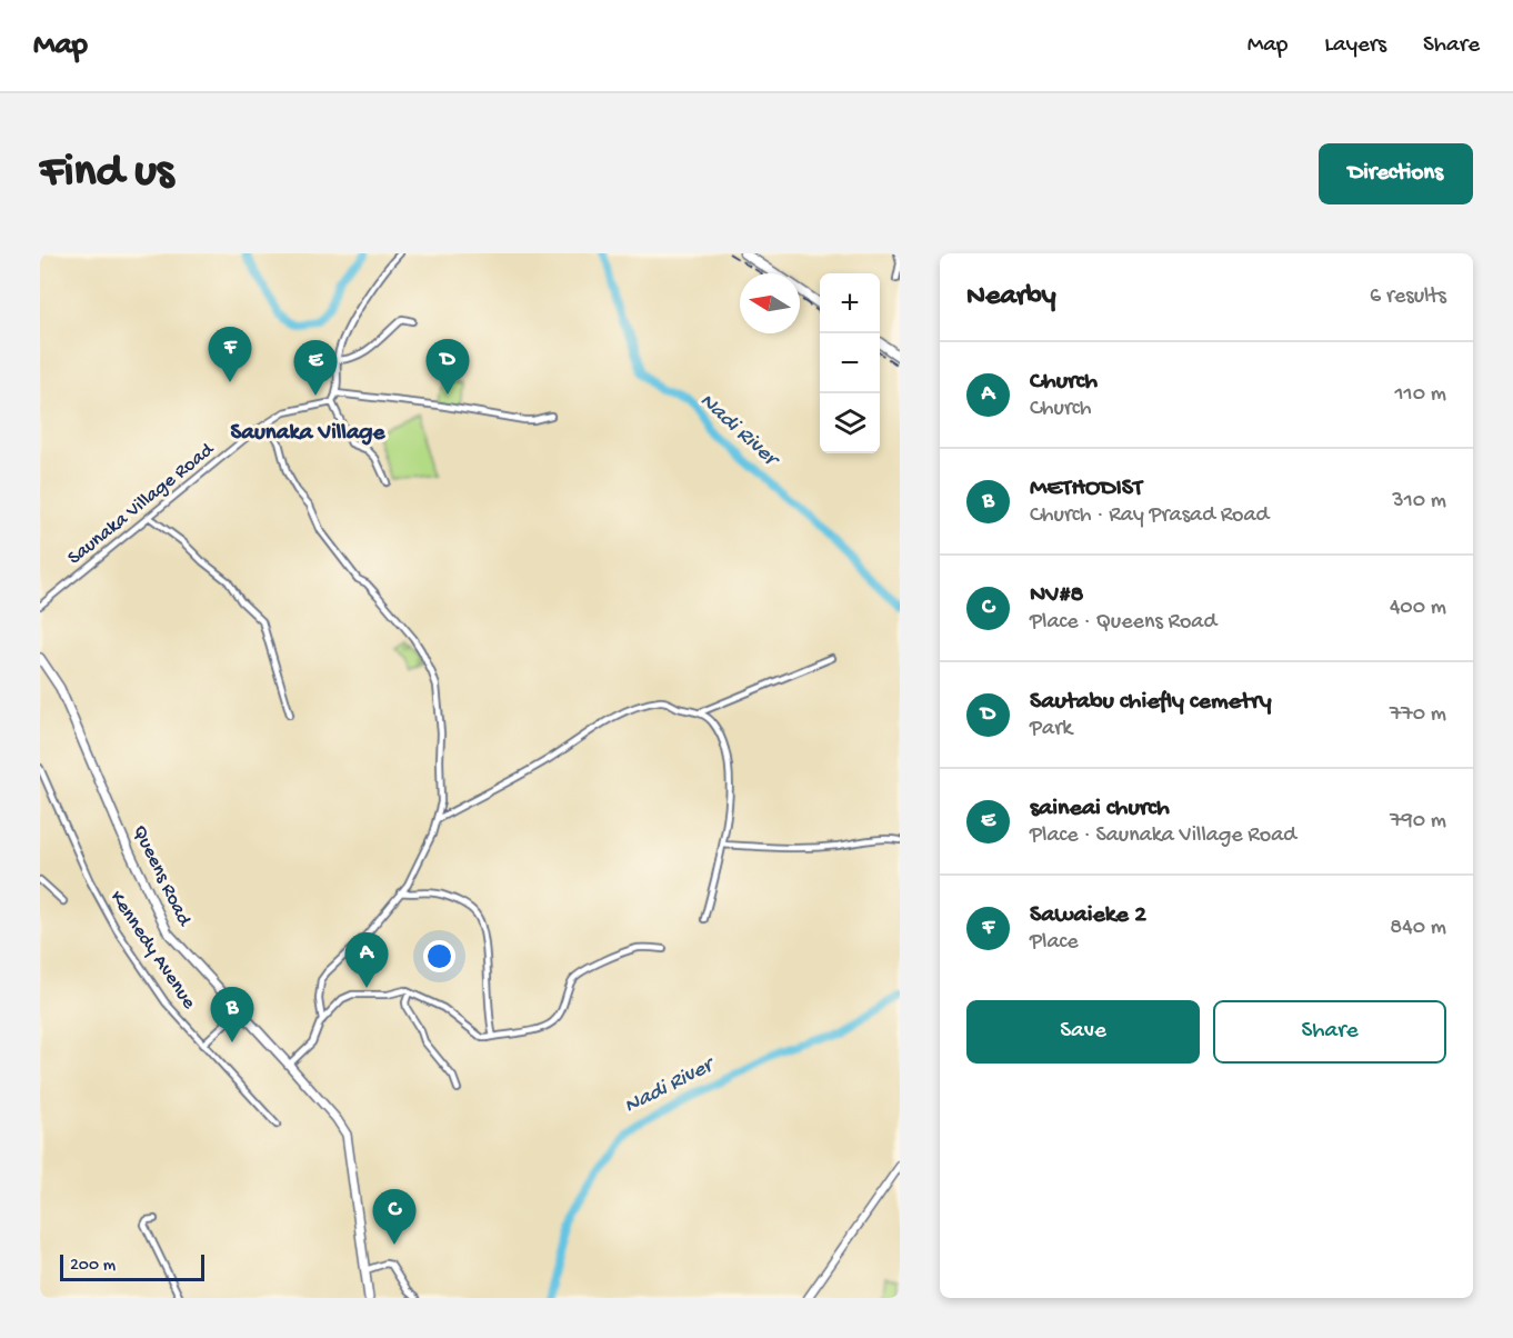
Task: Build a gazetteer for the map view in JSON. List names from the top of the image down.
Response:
{
  "streets": {
    "main road": ["Queens Road"],
    "street": ["Saunaka Village Road", "Kennedy Avenue"]
  },
  "districts": ["Saunaka Village"],
  "water": ["Nadi River"],
  "scale_bar": "200 m",
  "north": "left",
  "page": {
    "header": "Map",
    "nav": ["Map", "Layers", "Share"],
    "buttons": [
      "Directions",
      ["Save", "Share"]
    ],
    "title": "Find us",
    "heading": ["Nearby", "6 results"],
    "map_buttons": ["+", "−"],
    "pins": [
      "F",
      "D",
      "E",
      "A",
      "B",
      "C"
    ],
    "list": [
      {
        "mark": "A",
        "name": "Church",
        "note": "Church",
        "value": "110 m"
      },
      {
        "mark": "B",
        "name": "METHODIST",
        "note": "Church · Ray Prasad Road",
        "value": "310 m"
      },
      {
        "mark": "C",
        "name": "NV#8",
        "note": "Place · Queens Road",
        "value": "400 m"
      },
      {
        "mark": "D",
        "name": "Sautabu chiefly cemetry",
        "note": "Park",
        "value": "770 m"
      },
      {
        "mark": "E",
        "name": "saineai church",
        "note": "Place · Saunaka Village Road",
        "value": "790 m"
      },
      {
        "mark": "F",
        "name": "Sawaieke 2",
        "note": "Place",
        "value": "840 m"
      }
    ],
    "scale": "200 m"
  }
}
